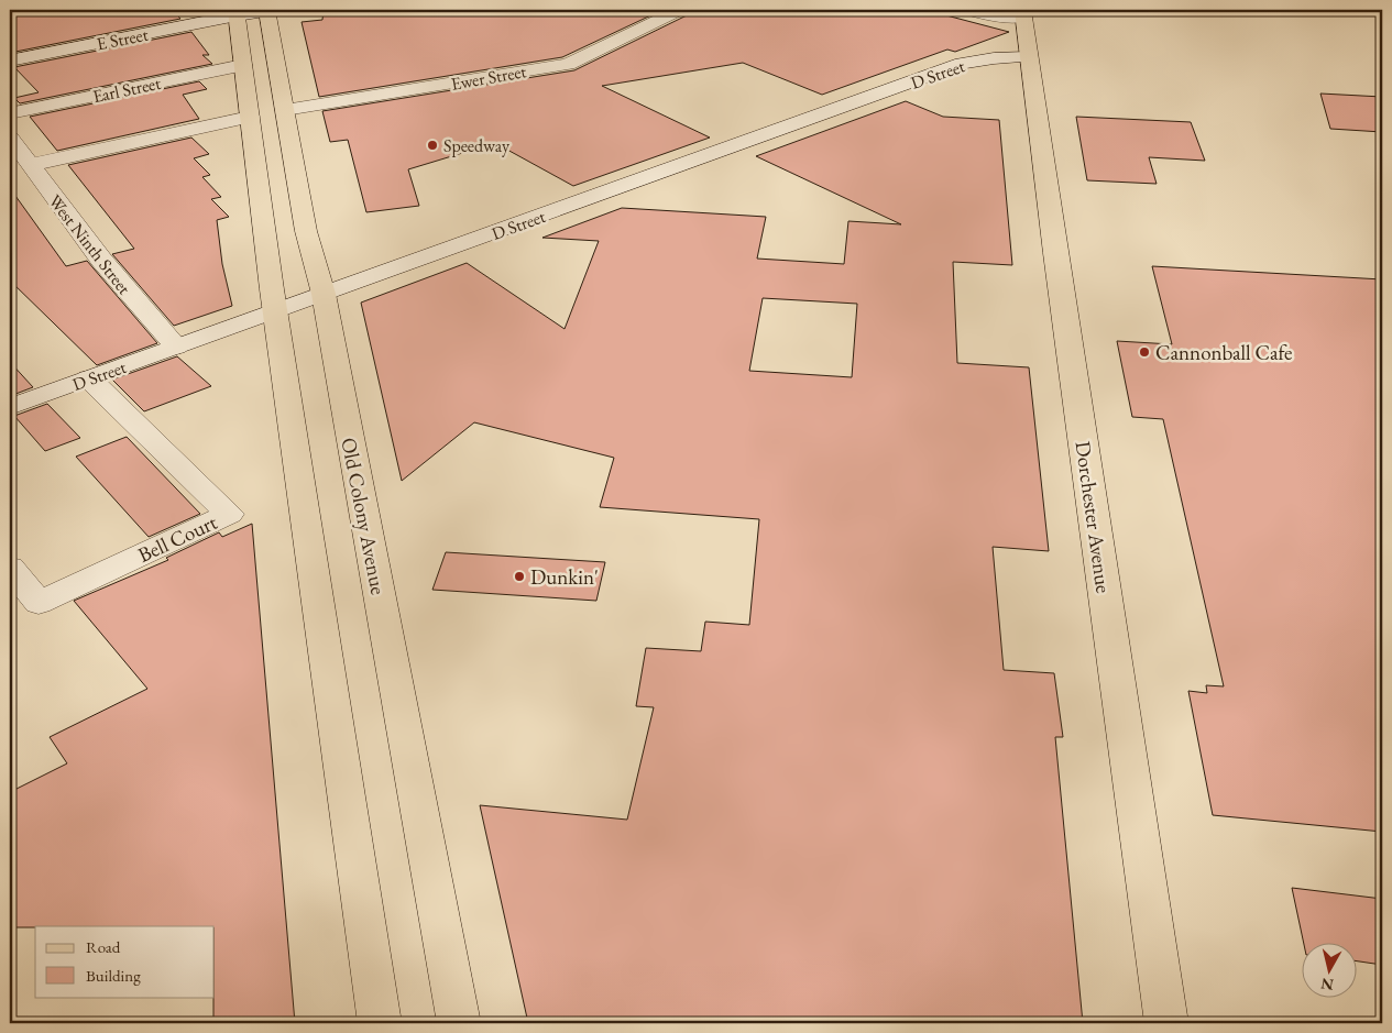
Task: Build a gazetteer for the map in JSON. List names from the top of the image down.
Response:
{
  "streets": {
    "main road": ["Old Colony Avenue", "Dorchester Avenue"],
    "street": [
      "E Street",
      "D Street",
      "Ewer Street",
      "Earl Street",
      "West Ninth Street",
      "Bell Court"
    ]
  },
  "crossings": [
    ["E Street", "Old Colony Avenue"],
    ["D Street", "West Ninth Street"],
    ["D Street", "Old Colony Avenue"],
    ["D Street", "Dorchester Avenue"],
    ["D Street", "Bell Court"],
    ["Ewer Street", "Old Colony Avenue"]
  ],
  "places": ["Speedway", "Cannonball Cafe", "Dunkin'"],
  "legend": ["Road", "Building"],
  "north": "bottom"
}
